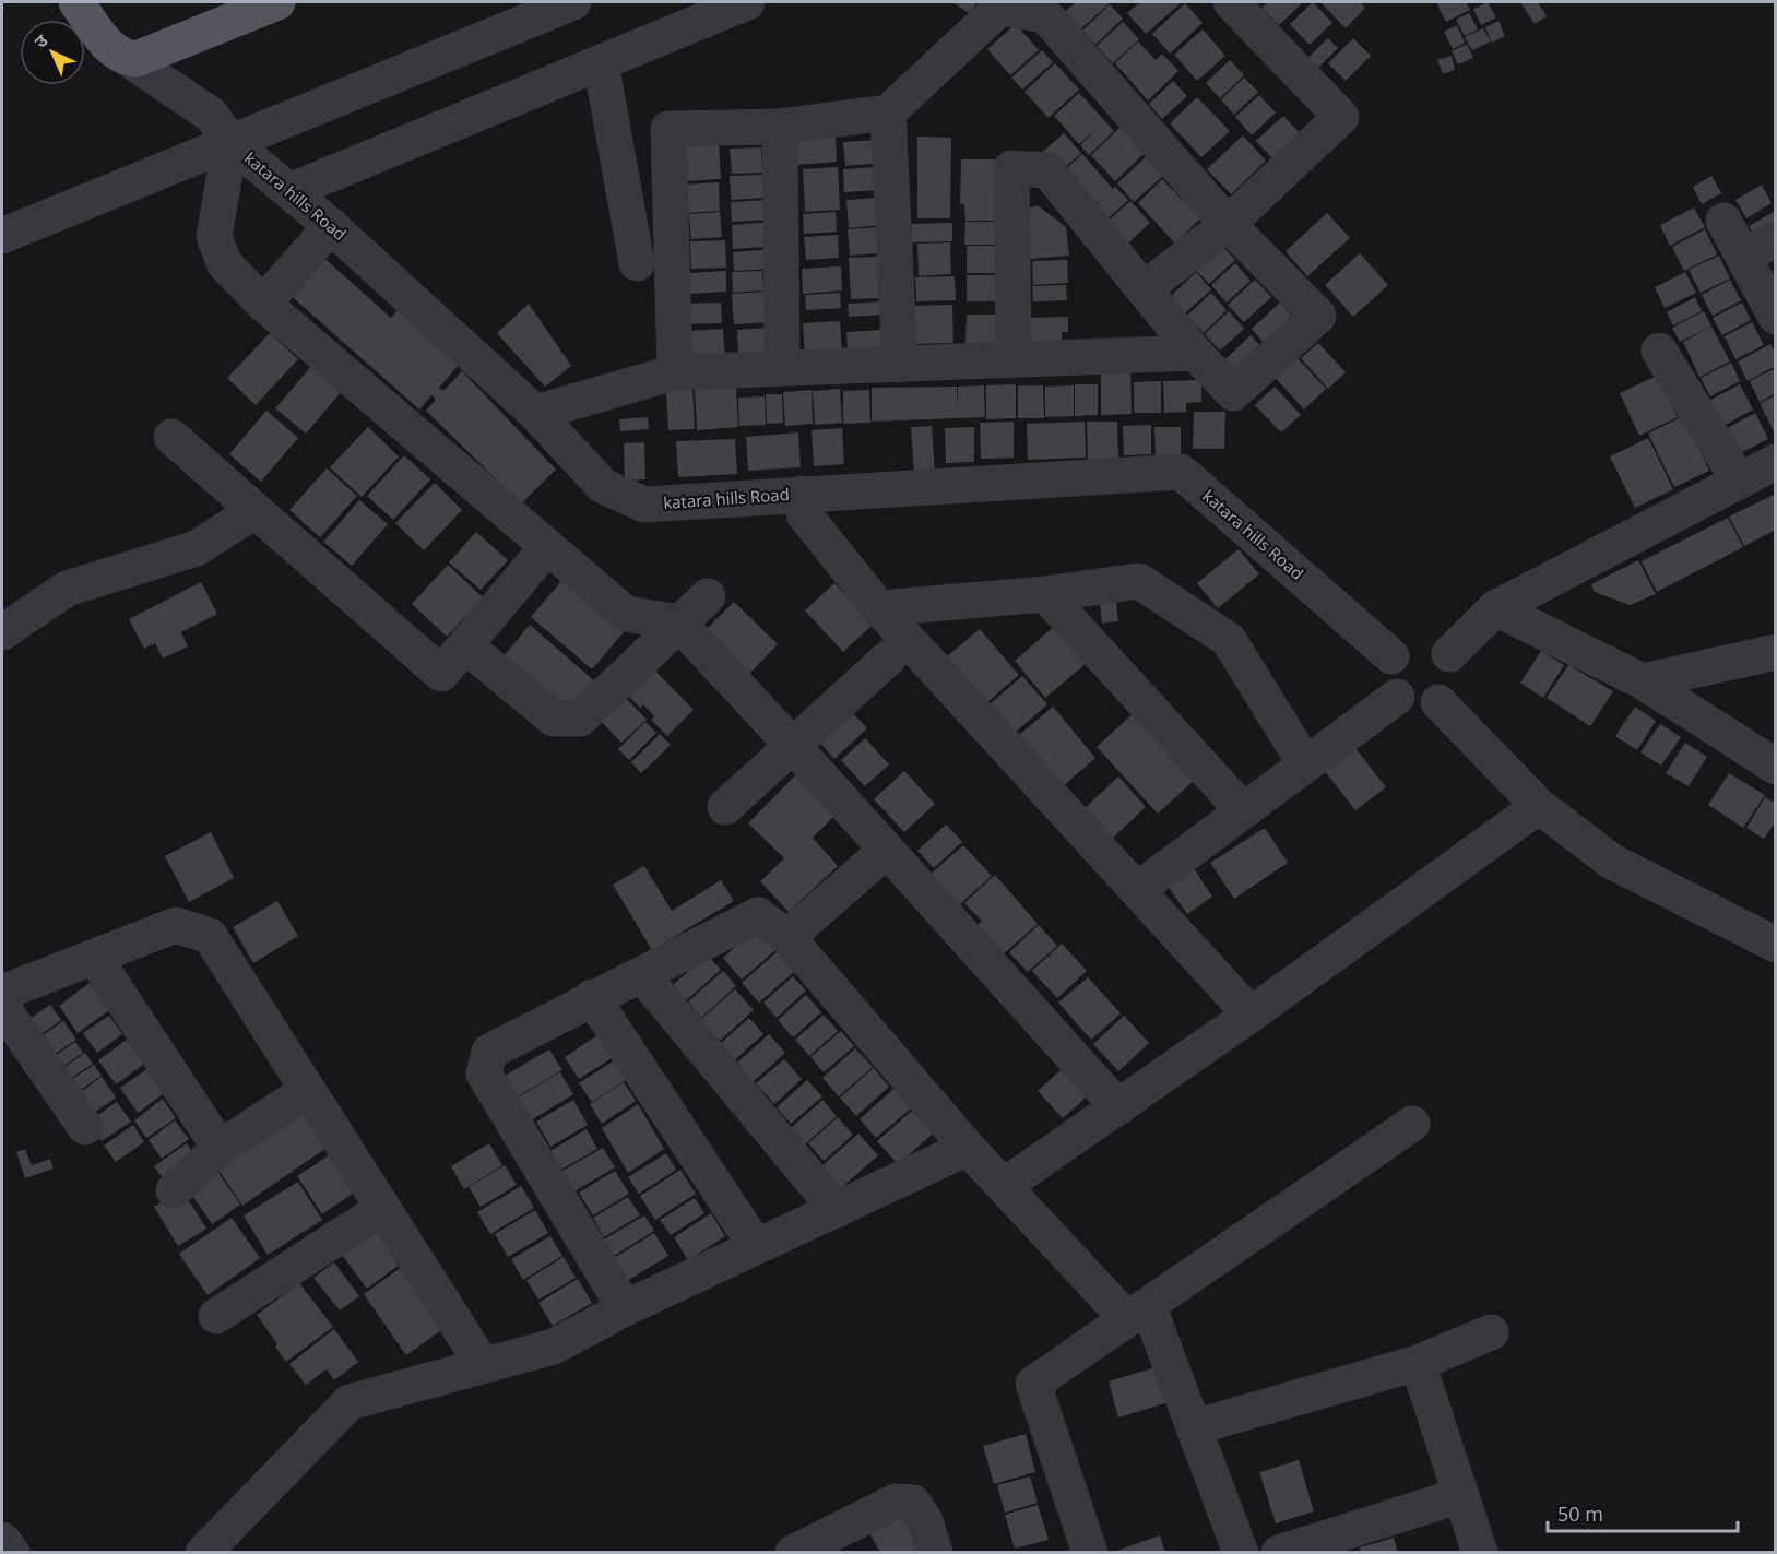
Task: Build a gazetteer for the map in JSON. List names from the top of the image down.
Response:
{
  "streets": {
    "street": ["katara hills Road"]
  },
  "scale_bar": "50 m",
  "north": "top left"
}
